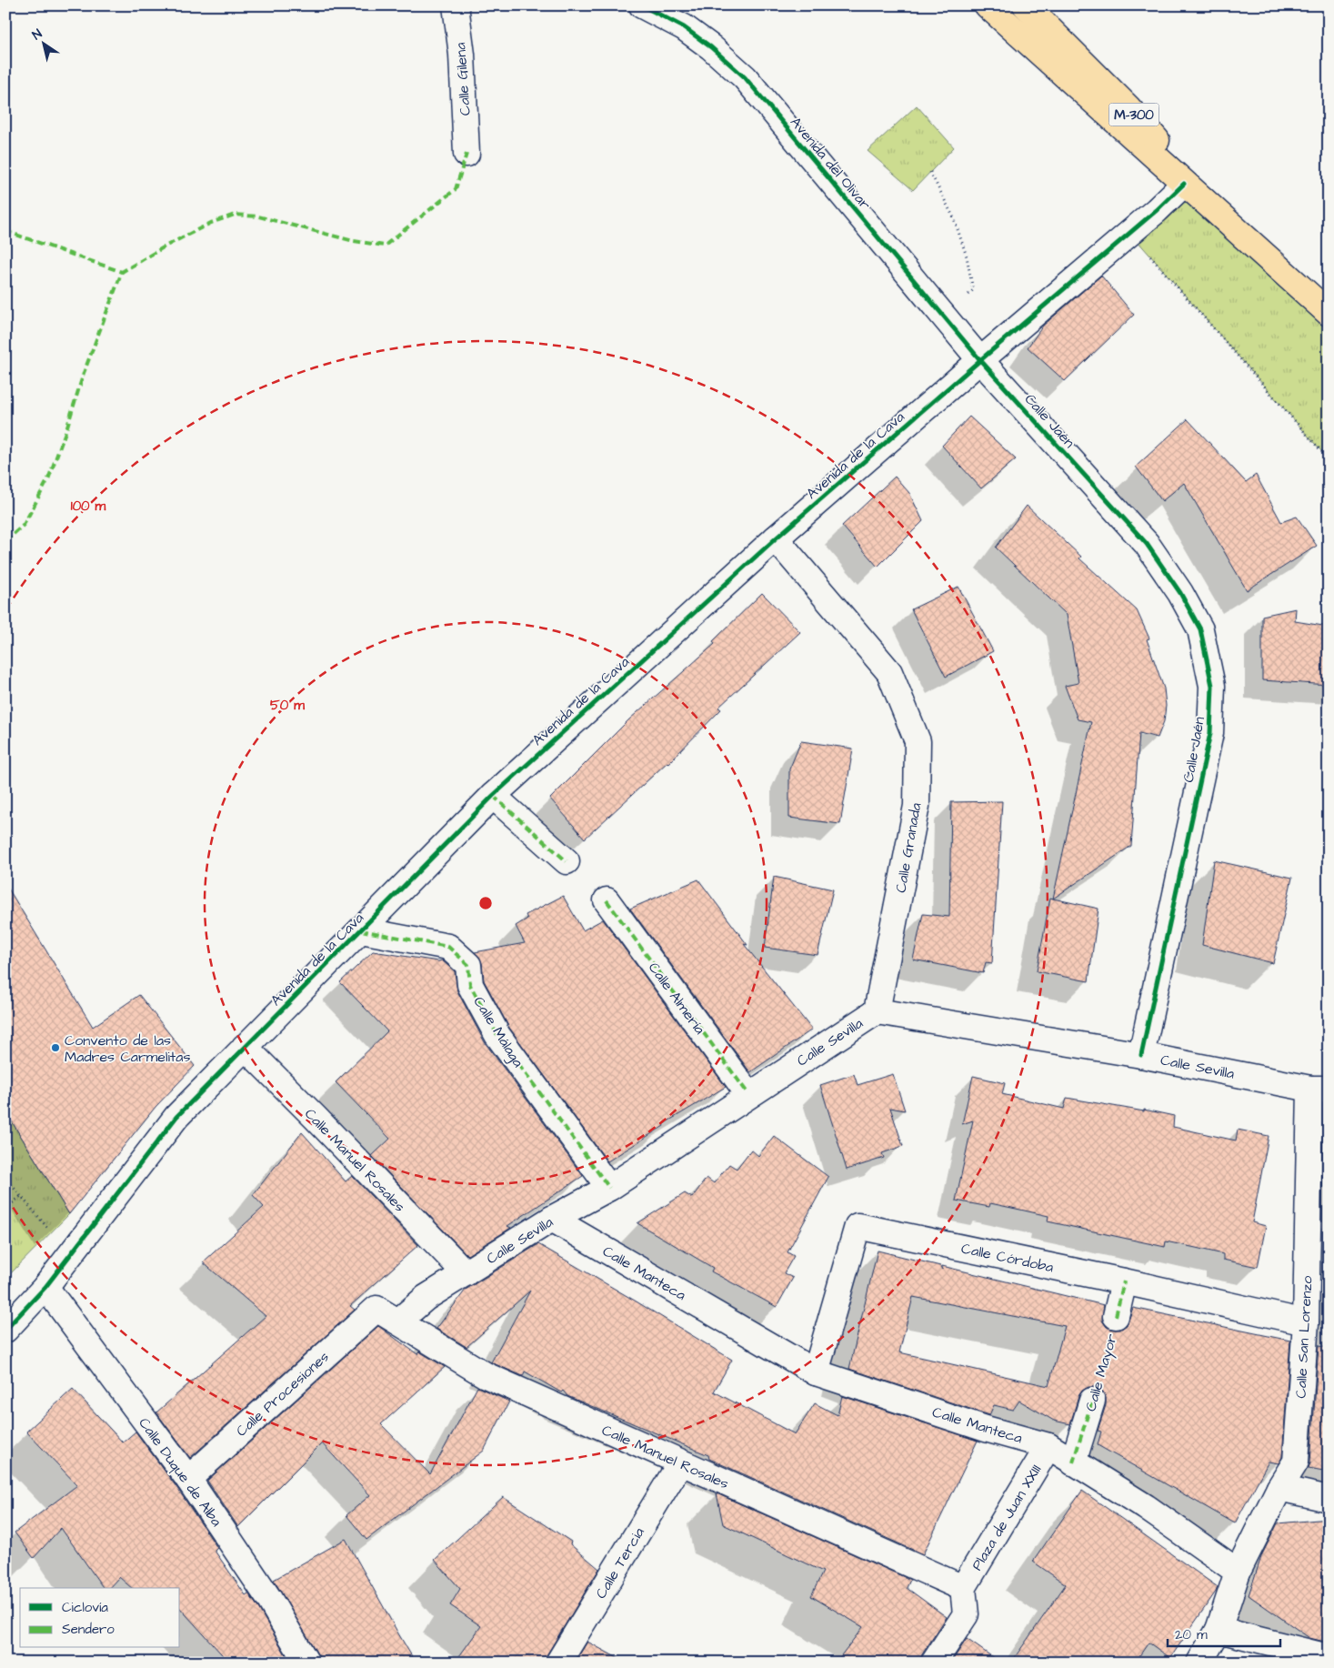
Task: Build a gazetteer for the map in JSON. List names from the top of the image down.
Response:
{
  "streets": {
    "main road": ["M-300"],
    "street": [
      "Calle Gilena",
      "Avenida del Olivar",
      "Calle Jaén",
      "Avenida de la Cava",
      "Calle Granada",
      "Calle Almería",
      "Calle Málaga",
      "Calle Sevilla",
      "Calle Manuel Rosales",
      "Calle Córdoba",
      "Calle Manteca",
      "Calle San Lorenzo",
      "Calle Mayor",
      "Calle Procesiones",
      "Calle Duque de Alba",
      "Plaza de Juan XXIII",
      "Calle Tercia"
    ]
  },
  "crossings": [
    ["M-300", "Avenida de la Cava"],
    ["Avenida del Olivar", "Calle Jaén"],
    ["Avenida del Olivar", "Avenida de la Cava"],
    ["Calle Jaén", "Avenida de la Cava"],
    ["Calle Jaén", "Calle Sevilla"],
    ["Avenida de la Cava", "Calle Granada"],
    ["Avenida de la Cava", "Calle Málaga"],
    ["Avenida de la Cava", "Calle Manuel Rosales"],
    ["Avenida de la Cava", "Calle Duque de Alba"],
    ["Calle Granada", "Calle Sevilla"],
    ["Calle Almería", "Calle Sevilla"],
    ["Calle Málaga", "Calle Sevilla"],
    ["Calle Sevilla", "Calle Manuel Rosales"],
    ["Calle Sevilla", "Calle Manteca"],
    ["Calle Sevilla", "Calle San Lorenzo"],
    ["Calle Manuel Rosales", "Calle Procesiones"],
    ["Calle Manuel Rosales", "Plaza de Juan XXIII"],
    ["Calle Manuel Rosales", "Calle Tercia"],
    ["Calle Córdoba", "Calle Manteca"],
    ["Calle Córdoba", "Calle San Lorenzo"],
    ["Calle Córdoba", "Calle Mayor"],
    ["Calle Manteca", "Calle San Lorenzo"],
    ["Calle Manteca", "Calle Mayor"],
    ["Calle Manteca", "Plaza de Juan XXIII"],
    ["Calle Procesiones", "Calle Duque de Alba"]
  ],
  "places": ["Convento de las Madres Carmelitas"],
  "legend": ["Ciclovía", "Sendero"],
  "scale_bar": "20 m",
  "north": "top left",
  "rings": ["100 m", "50 m"]
}
